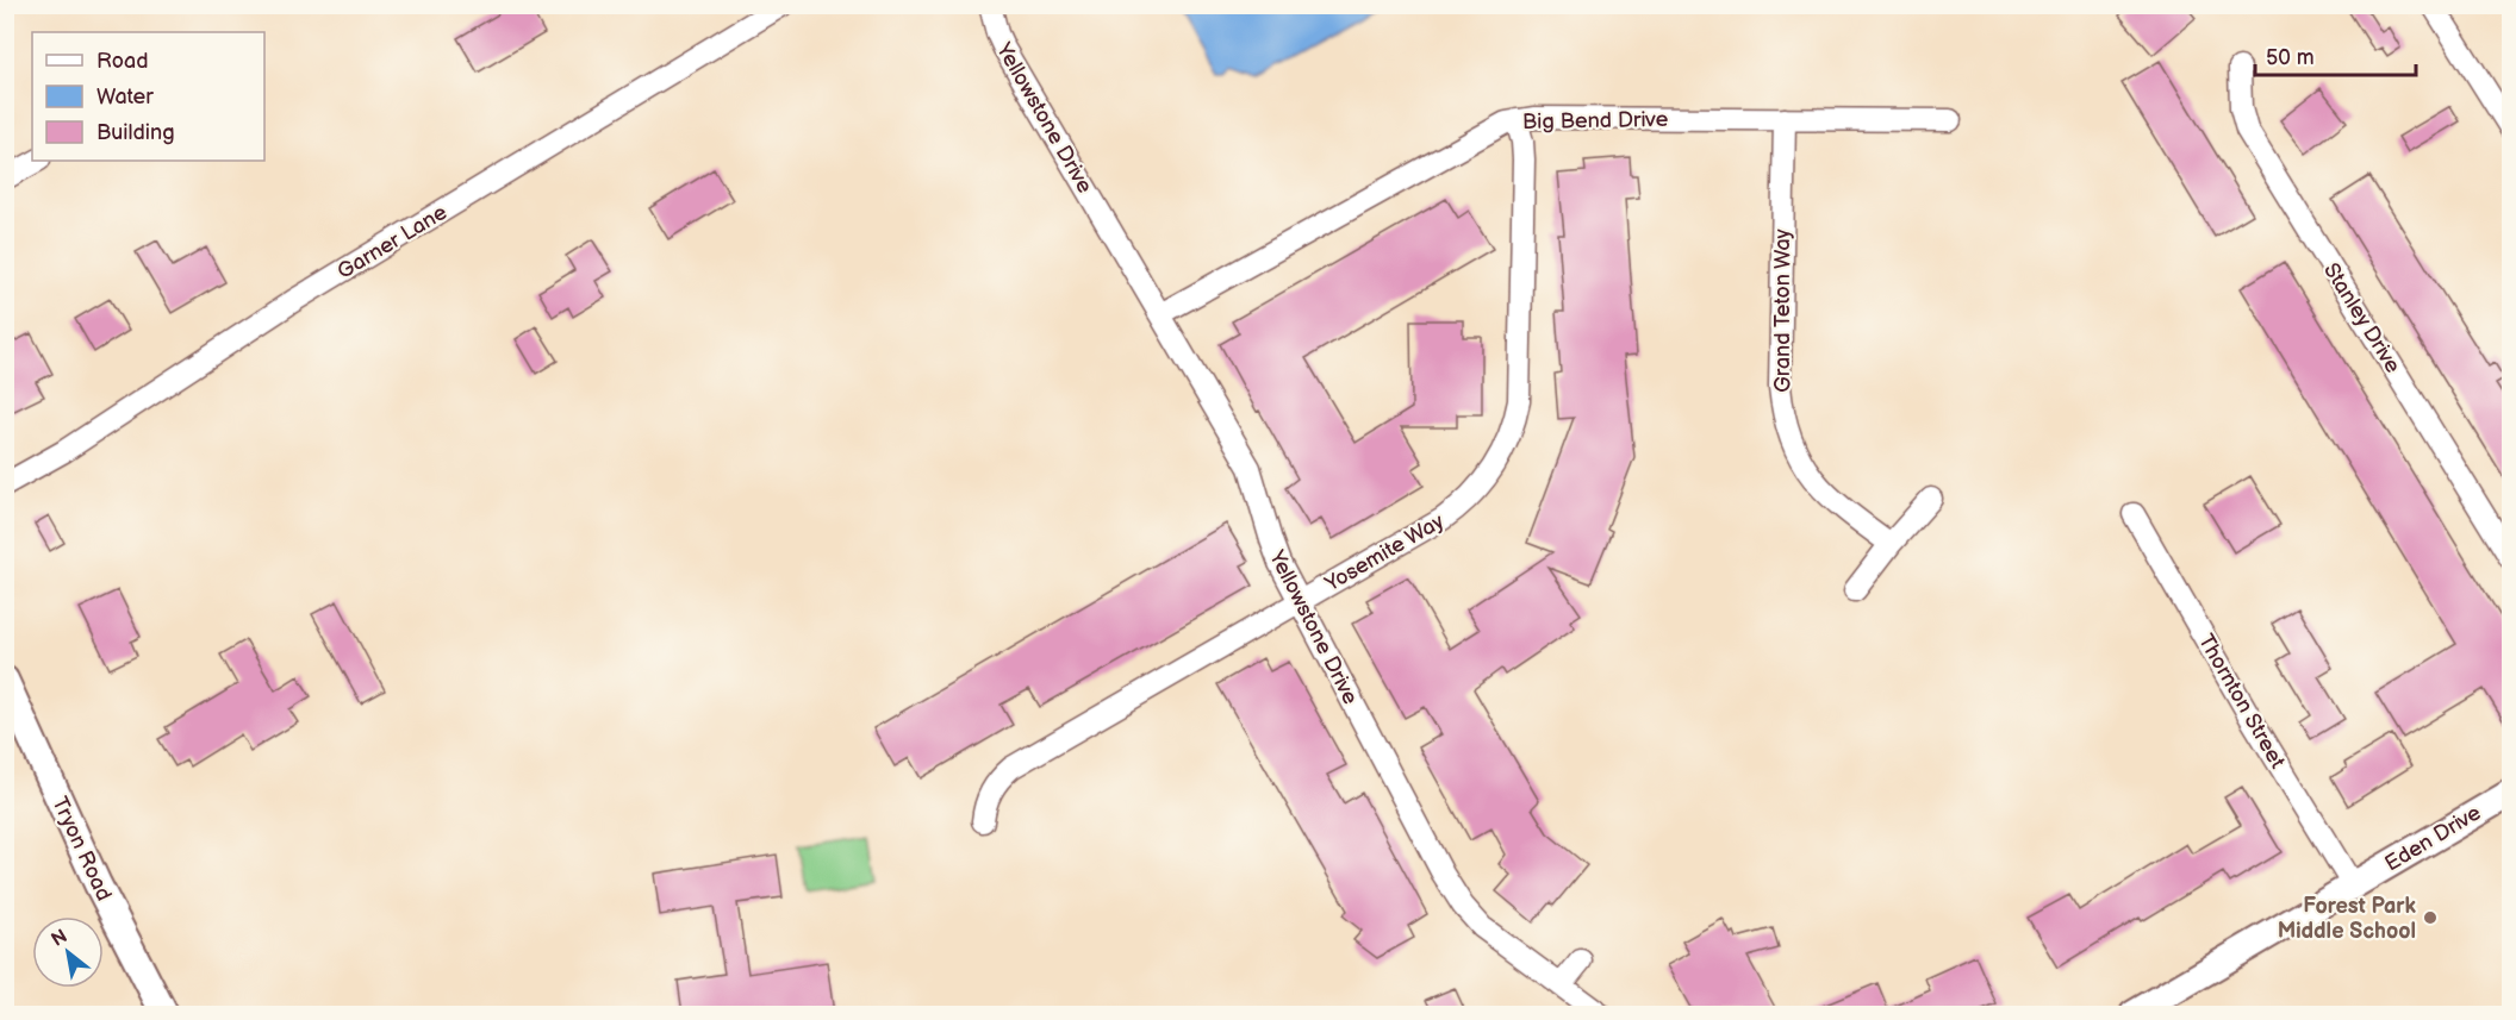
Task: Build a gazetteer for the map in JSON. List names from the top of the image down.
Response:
{
  "streets": {
    "street": [
      "Yellowstone Drive",
      "Big Bend Drive",
      "Garner Lane",
      "Grand Teton Way",
      "Stanley Drive",
      "Yosemite Way",
      "Thornton Street",
      "Eden Drive",
      "Tryon Road"
    ]
  },
  "crossings": [
    ["Yellowstone Drive", "Big Bend Drive"],
    ["Yellowstone Drive", "Yosemite Way"],
    ["Big Bend Drive", "Grand Teton Way"],
    ["Big Bend Drive", "Yosemite Way"],
    ["Thornton Street", "Eden Drive"]
  ],
  "places": ["Forest Park Middle School"],
  "legend": ["Road", "Water", "Building"],
  "scale_bar": "50 m",
  "north": "top left"
}
